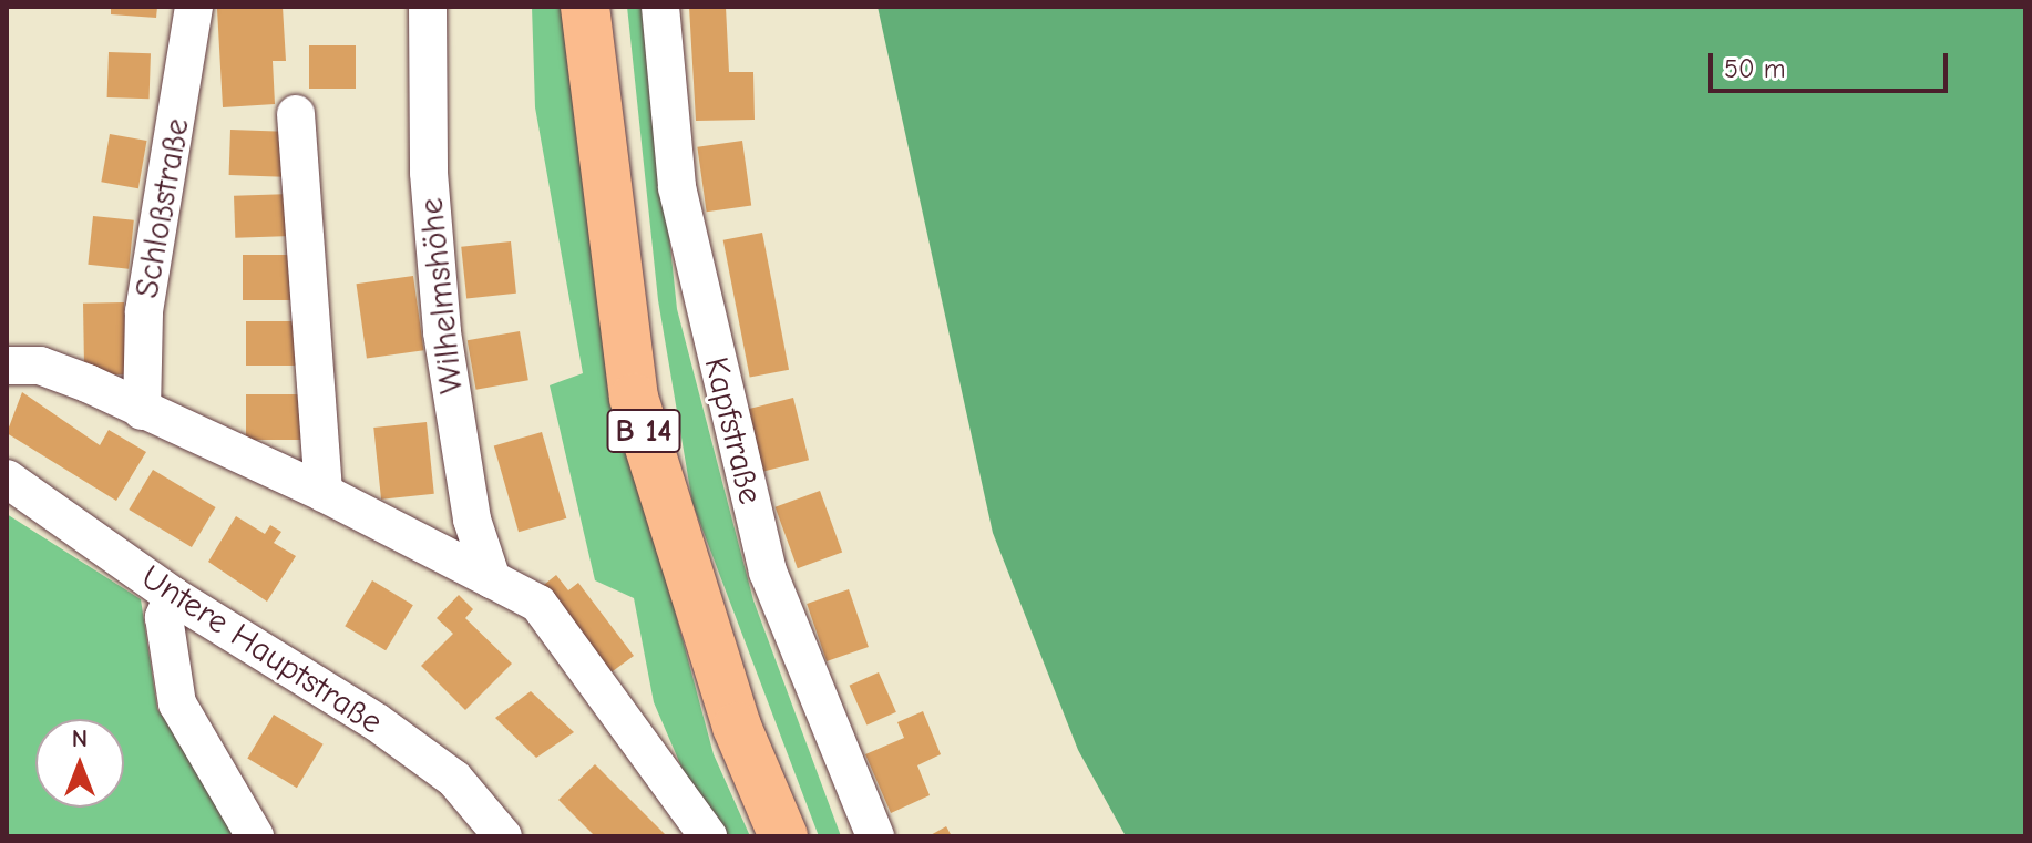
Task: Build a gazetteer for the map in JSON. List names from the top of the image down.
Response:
{
  "streets": {
    "main road": ["B 14"],
    "street": [
      "Schloßstraße",
      "Wilhelmshöhe",
      "Kapfstraße",
      "Untere Hauptstraße"
    ]
  },
  "scale_bar": "50 m",
  "north": "top"
}
